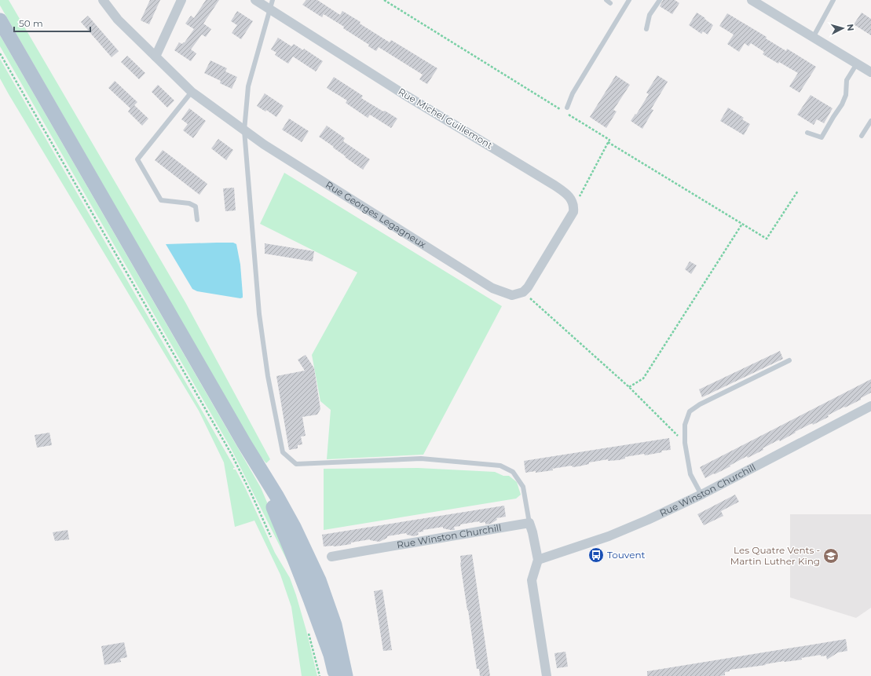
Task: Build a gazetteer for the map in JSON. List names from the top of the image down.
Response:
{
  "streets": {
    "street": ["Rue Michel Guillemont", "Rue Georges Legagneux", "Rue Winston Churchill"]
  },
  "places": {
    "bus stop": ["Touvent"],
    "school or university": ["Les Quatre Vents - Martin Luther King"]
  },
  "scale_bar": "50 m",
  "north": "right"
}
